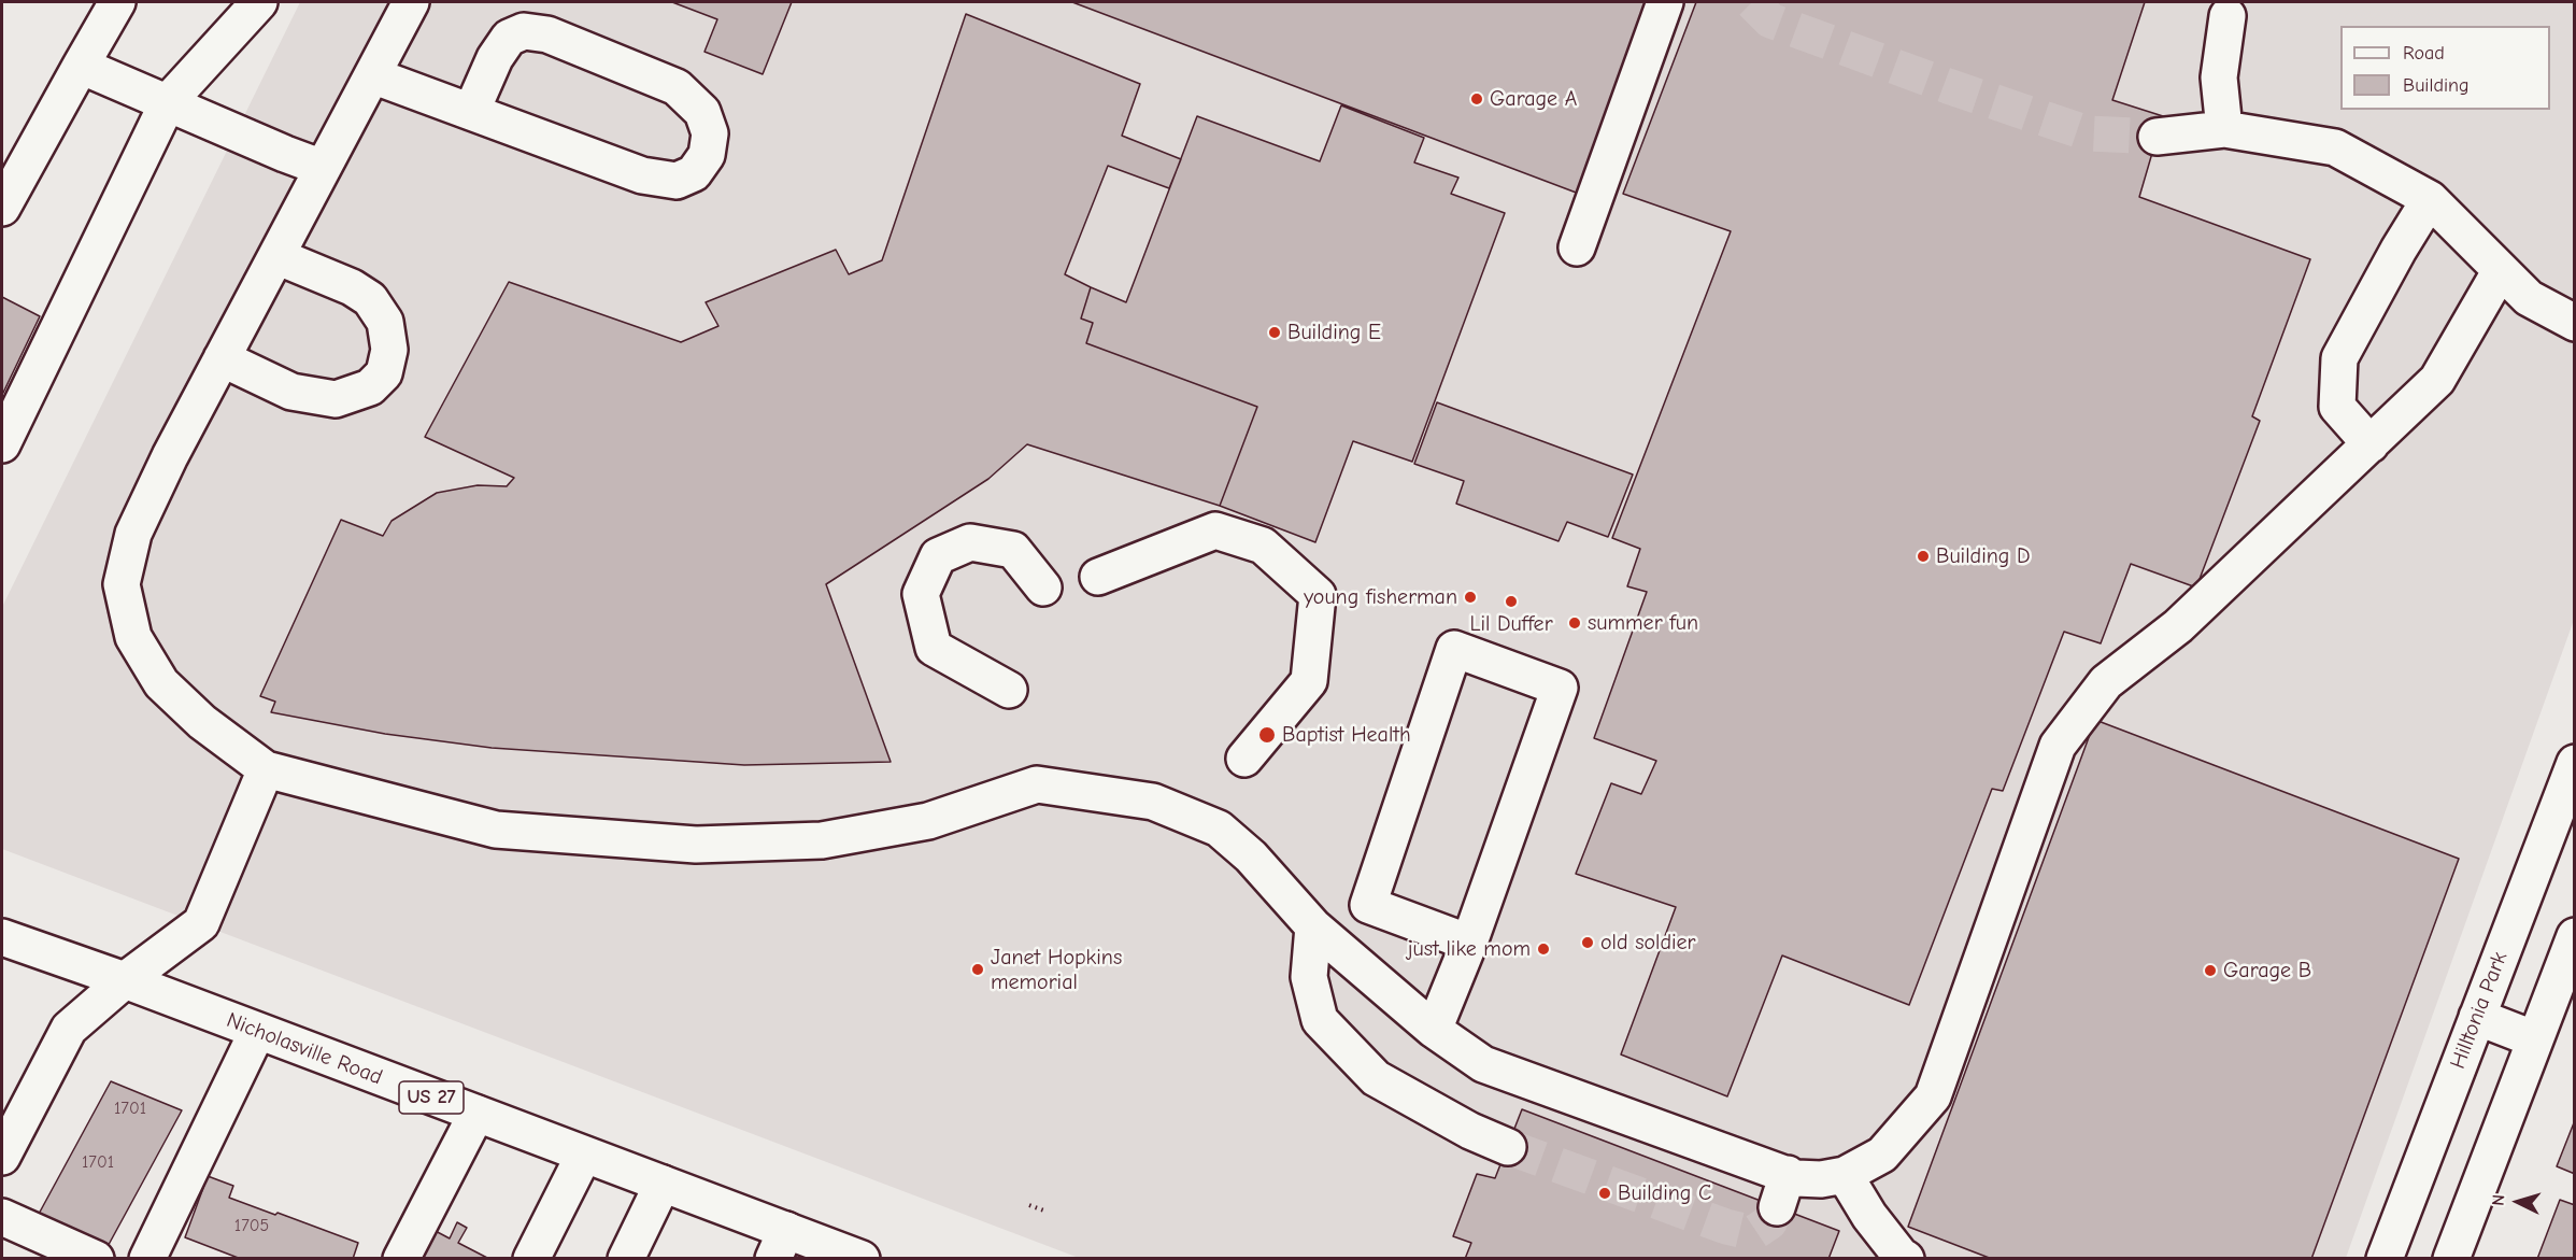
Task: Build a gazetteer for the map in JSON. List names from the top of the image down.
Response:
{
  "streets": {
    "street": ["Hilltonia Park", "Nicholasville Road", "US 27"]
  },
  "places": [
    "Garage A",
    "Building E",
    "Building D",
    "young fisherman",
    "Lil Duffer",
    "summer fun",
    "Baptist Health",
    "old soldier",
    "just like mom",
    "Janet Hopkins memorial",
    "Garage B",
    "Building C"
  ],
  "house_numbers": ["1701", "1701", "1705"],
  "legend": ["Road", "Building"],
  "north": "left"
}
